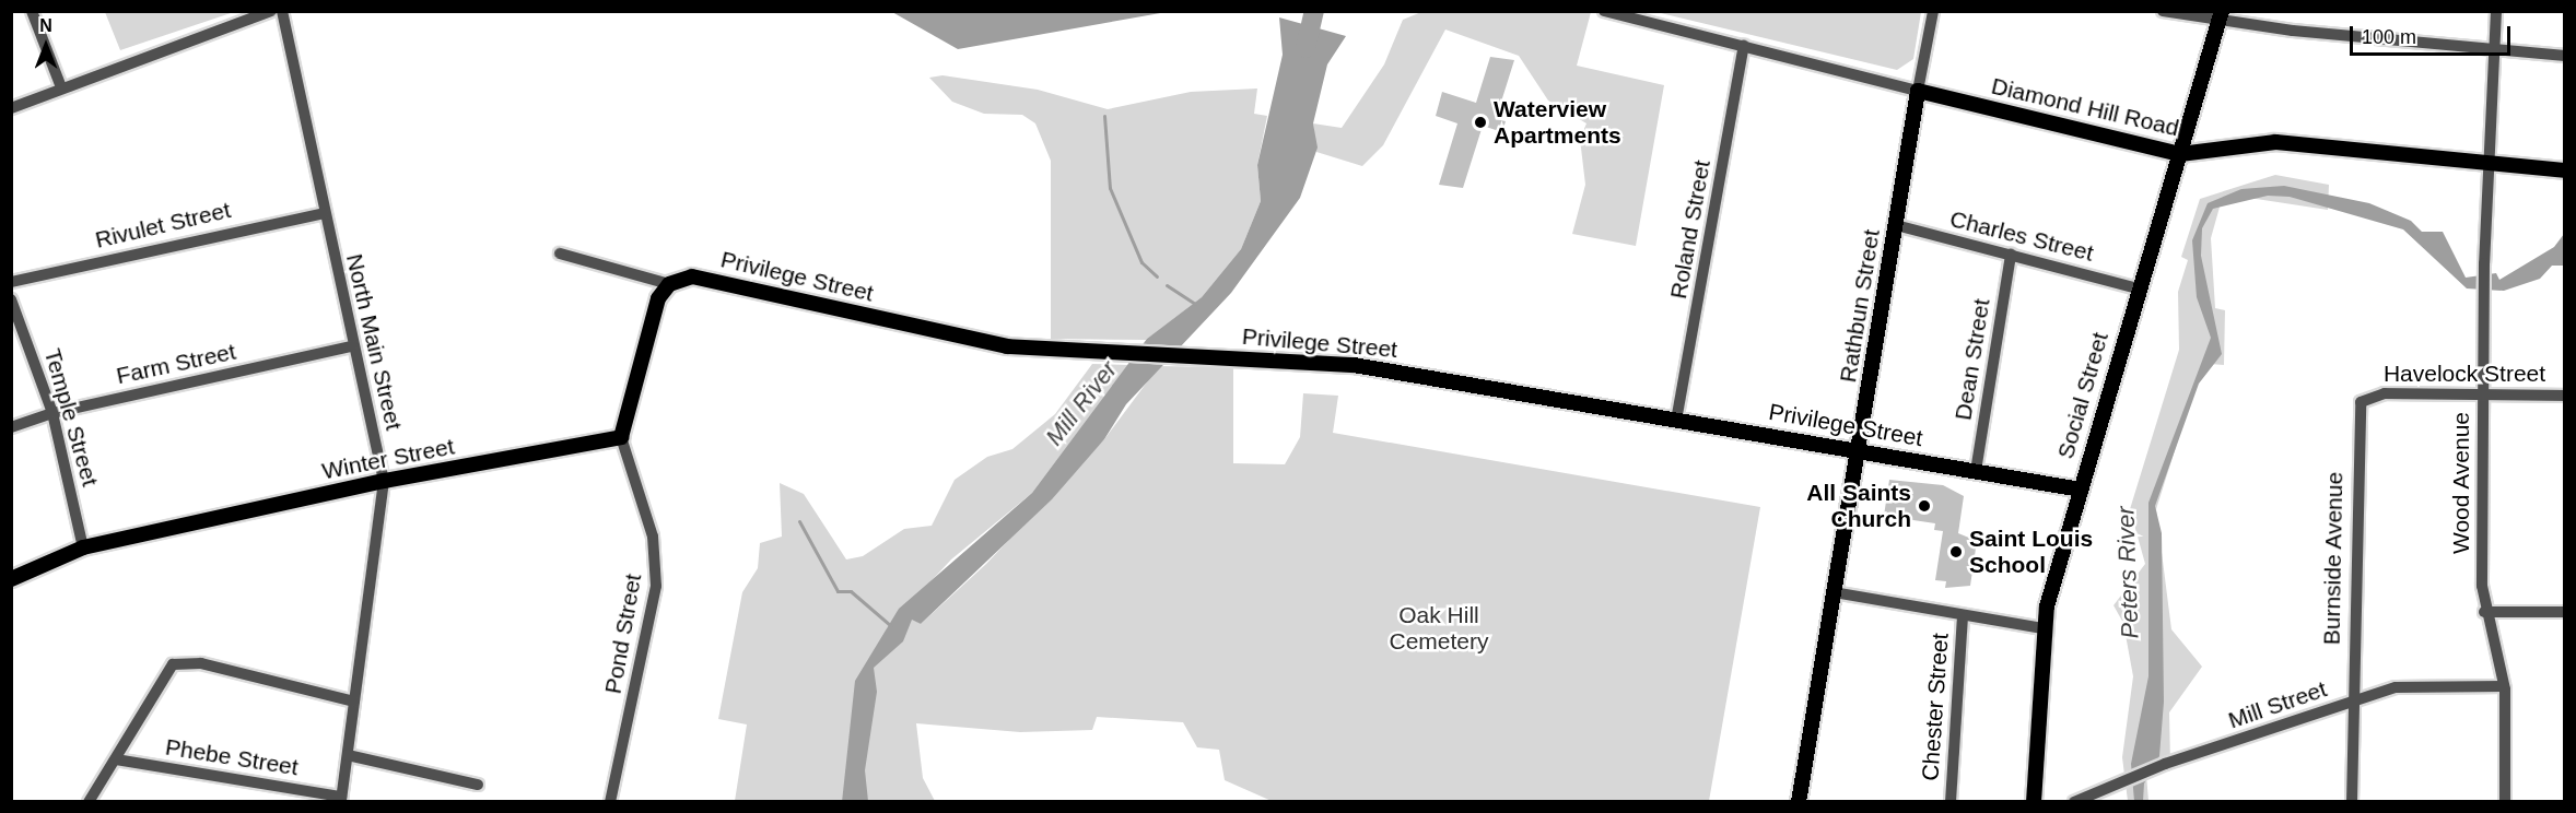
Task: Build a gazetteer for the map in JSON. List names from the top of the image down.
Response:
{
  "streets": {
    "main road": [
      "Diamond Hill Road",
      "Privilege Street",
      "Rathbun Street",
      "Social Street",
      "Winter Street"
    ],
    "street": [
      "Rivulet Street",
      "Roland Street",
      "Charles Street",
      "North Main Street",
      "Dean Street",
      "Farm Street",
      "Havelock Street",
      "Temple Street",
      "Wood Avenue",
      "Burnside Avenue",
      "Pond Street",
      "Mill Street",
      "Chester Street",
      "Phebe Street"
    ]
  },
  "crossings": [
    ["Diamond Hill Road", "Roland Street"],
    ["Diamond Hill Road", "Rathbun Street"],
    ["Diamond Hill Road", "Social Street"],
    ["Diamond Hill Road", "Wood Avenue"],
    ["Rivulet Street", "North Main Street"],
    ["Roland Street", "Privilege Street"],
    ["Charles Street", "Rathbun Street"],
    ["Charles Street", "Dean Street"],
    ["Charles Street", "Social Street"],
    ["Privilege Street", "Rathbun Street"],
    ["Privilege Street", "Dean Street"],
    ["Privilege Street", "Social Street"],
    ["North Main Street", "Farm Street"],
    ["North Main Street", "Winter Street"],
    ["North Main Street", "Phebe Street"],
    ["Farm Street", "Temple Street"],
    ["Havelock Street", "Wood Avenue"],
    ["Havelock Street", "Burnside Avenue"],
    ["Temple Street", "Winter Street"],
    ["Winter Street", "Pond Street"],
    ["Wood Avenue", "Mill Street"],
    ["Burnside Avenue", "Mill Street"]
  ],
  "water": ["Mill River", "Peters River"],
  "parks": ["Oak Hill Cemetery"],
  "places": ["Waterview Apartments", "All Saints Church", "Saint Louis School"],
  "scale_bar": "100 m",
  "north": "top"
}
